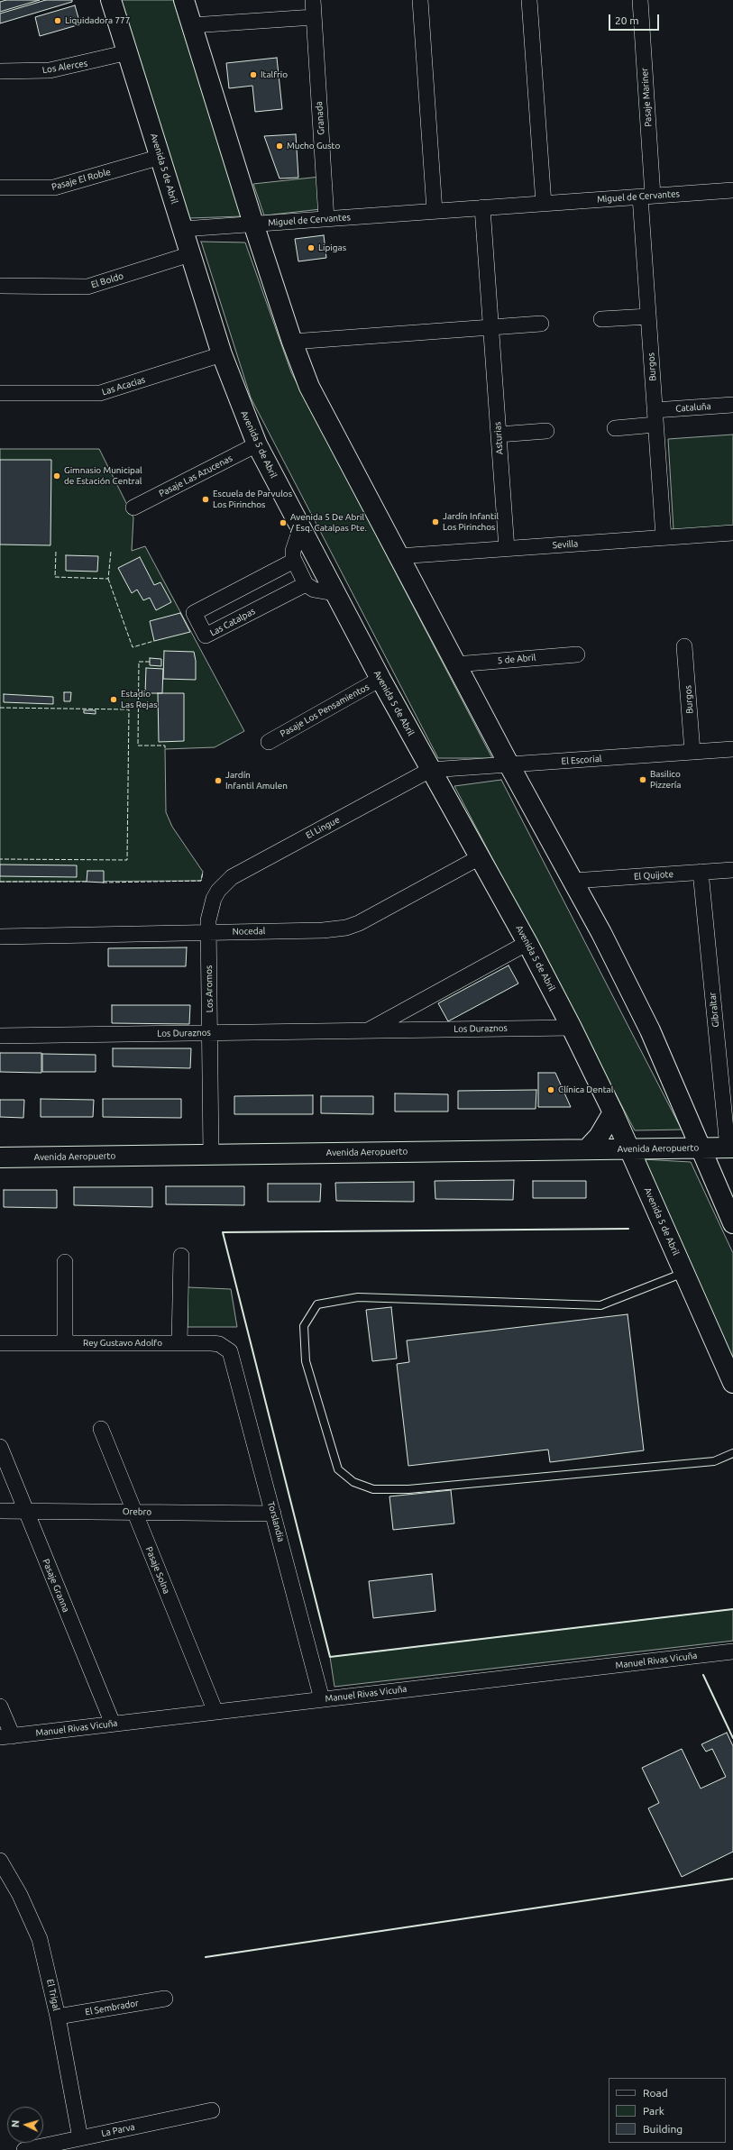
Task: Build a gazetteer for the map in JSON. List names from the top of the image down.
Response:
{
  "streets": {
    "main road": ["Avenida 5 de Abril", "Avenida Aeropuerto"],
    "street": [
      "Los Alerces",
      "Pasaje Mariner",
      "Granada",
      "Pasaje El Roble",
      "Miguel de Cervantes",
      "El Boldo",
      "Burgos",
      "Las Acacias",
      "Cataluña",
      "Asturias",
      "Pasaje Las Azucenas",
      "Sevilla",
      "Las Catalpas",
      "5 de Abril",
      "Pasaje Los Pensamientos",
      "El Escorial",
      "El Lingue",
      "El Quijote",
      "Nocedal",
      "Los Aromos",
      "Gibraltar",
      "Los Duraznos",
      "Rey Gustavo Adolfo",
      "Orebro",
      "Torslandia",
      "Pasaje Solna",
      "Pasaje Granna",
      "Manuel Rivas Vicuña",
      "El Trigal",
      "El Sembrador",
      "La Parva"
    ]
  },
  "crossings": [
    ["Los Alerces", "Avenida 5 de Abril"],
    ["Pasaje Mariner", "Miguel de Cervantes"],
    ["Pasaje Mariner", "Burgos"],
    ["Granada", "Miguel de Cervantes"],
    ["Avenida 5 de Abril", "Pasaje El Roble"],
    ["Avenida 5 de Abril", "Miguel de Cervantes"],
    ["Avenida 5 de Abril", "El Boldo"],
    ["Avenida 5 de Abril", "Las Acacias"],
    ["Avenida 5 de Abril", "Pasaje Las Azucenas"],
    ["Avenida 5 de Abril", "Pasaje Los Pensamientos"],
    ["Avenida 5 de Abril", "El Escorial"],
    ["Avenida 5 de Abril", "El Lingue"],
    ["Avenida 5 de Abril", "Nocedal"],
    ["Avenida 5 de Abril", "Los Duraznos"],
    ["Avenida 5 de Abril", "Avenida Aeropuerto"],
    ["Miguel de Cervantes", "Burgos"],
    ["Miguel de Cervantes", "Asturias"],
    ["Burgos", "Cataluña"],
    ["Burgos", "Sevilla"],
    ["Burgos", "El Escorial"],
    ["Asturias", "Sevilla"],
    ["El Escorial", "El Lingue"],
    ["El Lingue", "Los Aromos"],
    ["El Quijote", "Gibraltar"],
    ["Nocedal", "Los Aromos"],
    ["Los Aromos", "Los Duraznos"],
    ["Los Aromos", "Avenida Aeropuerto"],
    ["Gibraltar", "Avenida Aeropuerto"],
    ["Rey Gustavo Adolfo", "Torslandia"],
    ["Orebro", "Torslandia"],
    ["Orebro", "Pasaje Solna"],
    ["Orebro", "Pasaje Granna"],
    ["Torslandia", "Manuel Rivas Vicuña"],
    ["Pasaje Solna", "Manuel Rivas Vicuña"],
    ["Pasaje Granna", "Manuel Rivas Vicuña"],
    ["El Trigal", "El Sembrador"],
    ["El Trigal", "La Parva"]
  ],
  "places": [
    "Liquidadora 777",
    "Italfrio",
    "Mucho Gusto",
    "Lipigas",
    "Gimnasio Municipal de Estación Central",
    "Escuela de Parvulos Los Pirinchos",
    "Jardín Infantil Los Pirinchos",
    "Avenida 5 De Abril / Esq. Catalpas Pte.",
    "Estadio Las Rejas",
    "Basilico Pizzería",
    "Jardín Infantil Amulen",
    "Clínica Dental"
  ],
  "legend": ["Road", "Park", "Building"],
  "scale_bar": "20 m",
  "north": "left"
}
